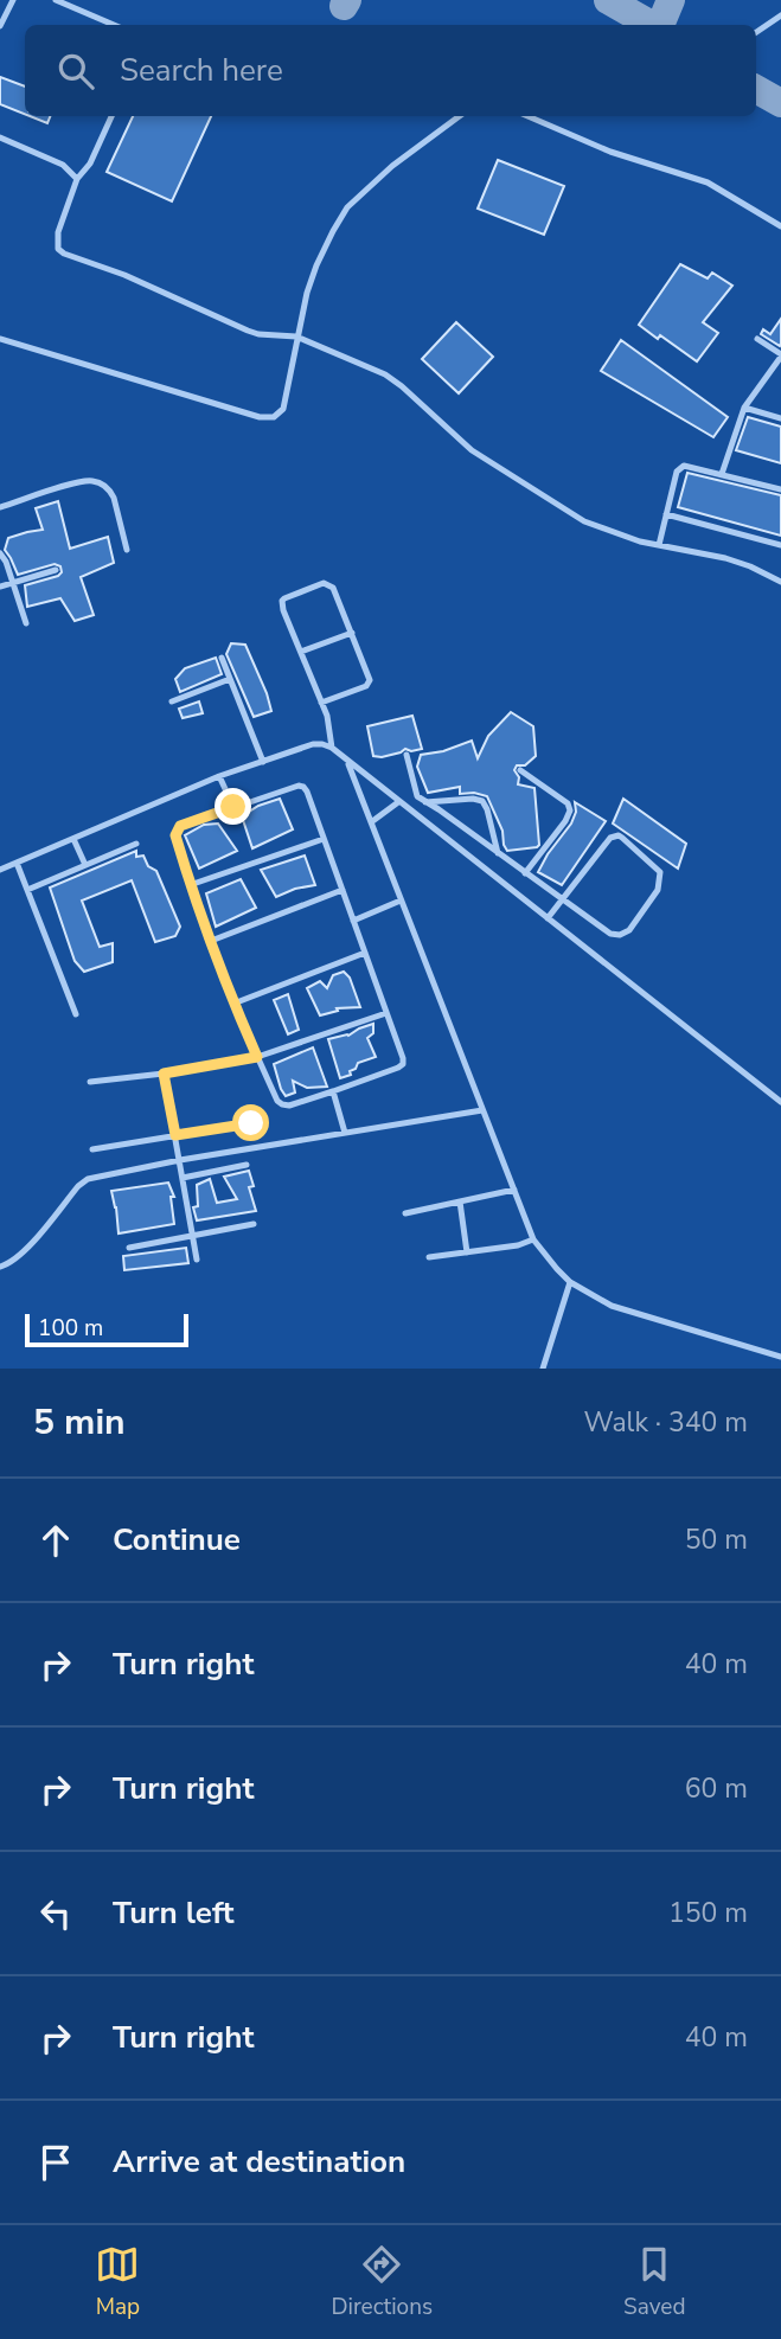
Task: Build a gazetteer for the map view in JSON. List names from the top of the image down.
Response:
{
  "scale_bar": "100 m",
  "page": {
    "search": "Search here",
    "scale": "100 m",
    "heading": ["5 min", "Walk · 340 m"],
    "list": [
      ["Continue", "50 m"],
      ["Turn right", "40 m"],
      ["Turn right", "60 m"],
      ["Turn left", "150 m"],
      ["Turn right", "40 m"],
      "Arrive at destination"
    ],
    "nav": ["Map", "Directions", "Saved"]
  }
}
